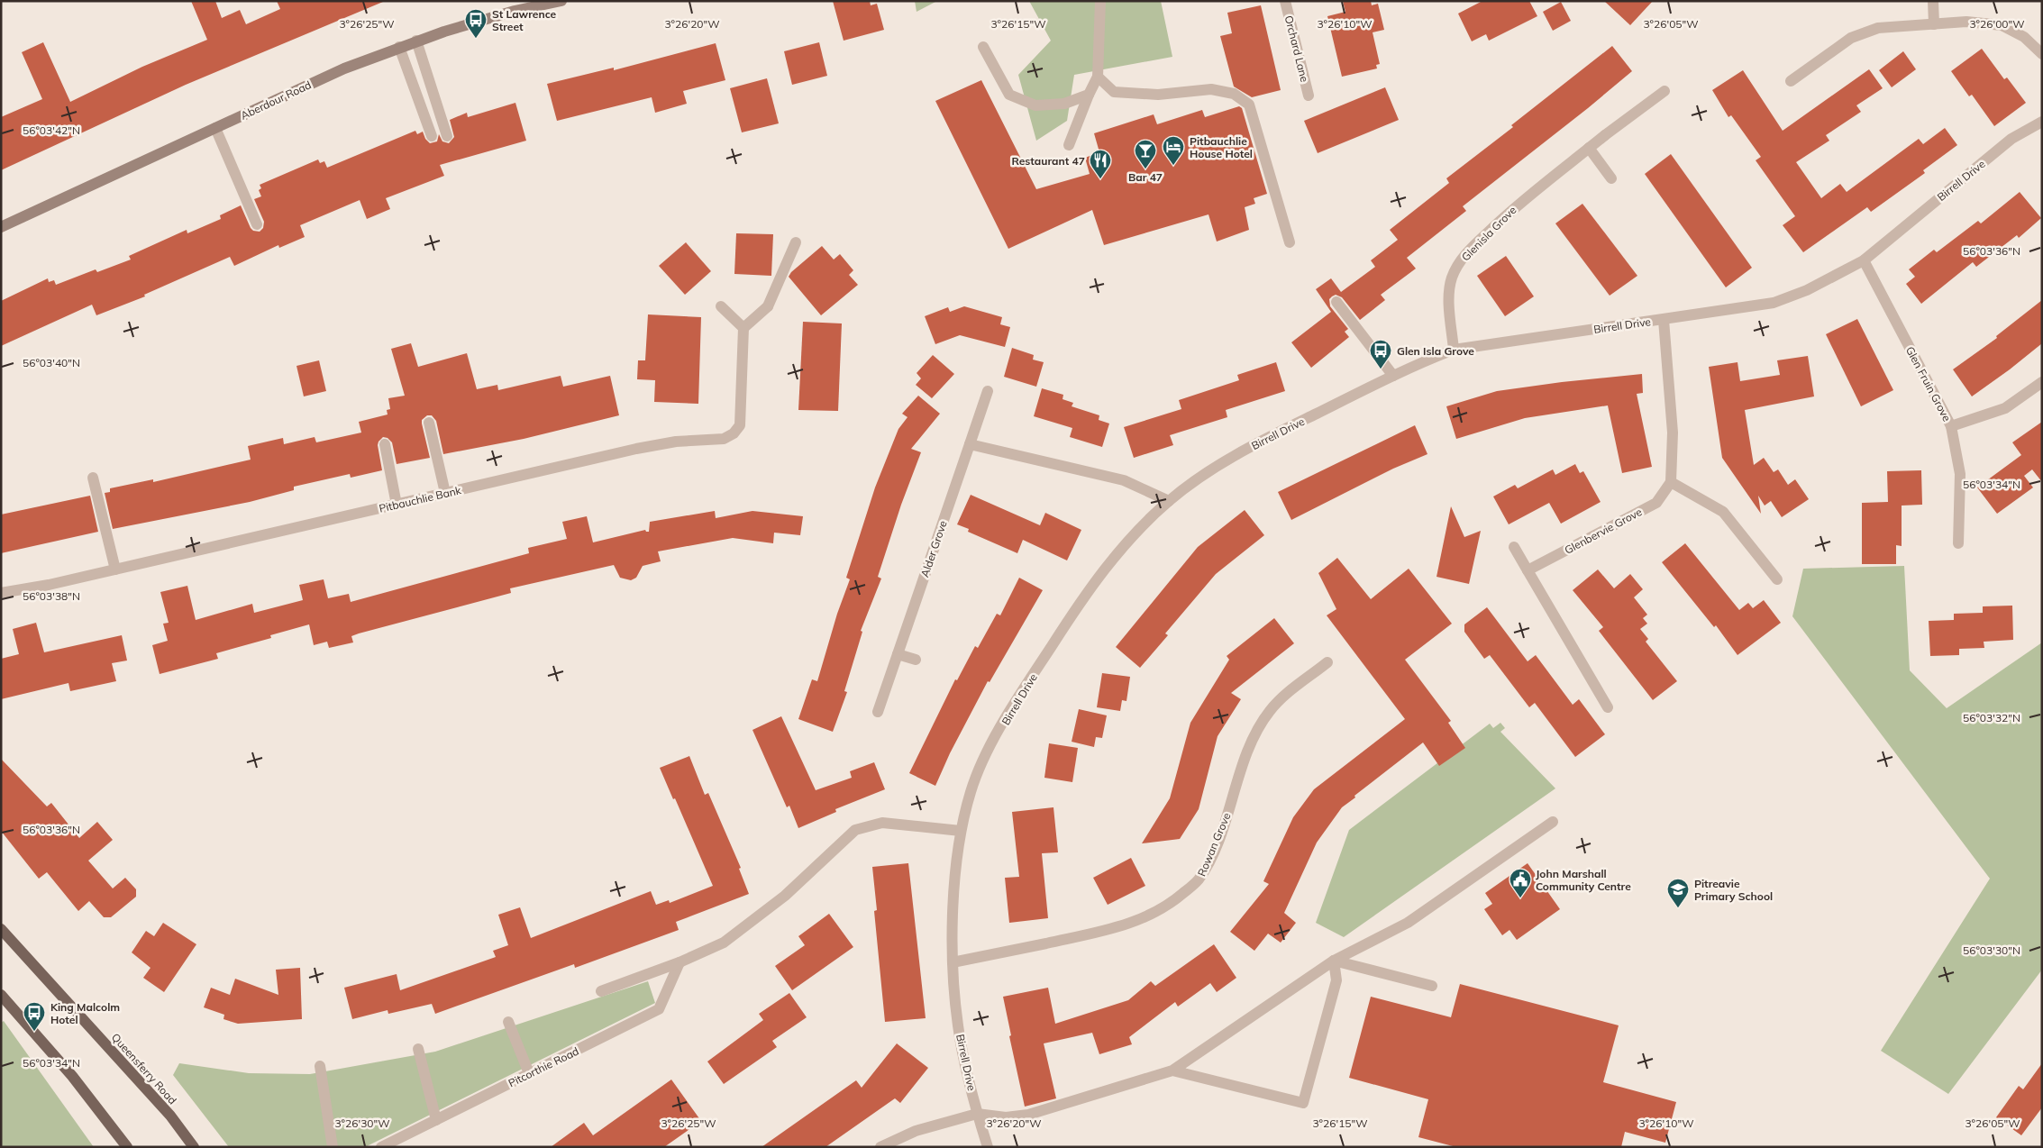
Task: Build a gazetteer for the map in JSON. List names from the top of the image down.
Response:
{
  "streets": {
    "main road": ["Aberdour Road", "Queensferry Road"],
    "street": [
      "Orchard Lane",
      "Birrell Drive",
      "Glenisla Grove",
      "Glen Fruin Grove",
      "Pitbauchlie Bank",
      "Glenbervie Grove",
      "Alder Grove",
      "Rowan Grove",
      "Pitcorthie Road"
    ]
  },
  "crossings": [
    ["Birrell Drive", "Glenisla Grove"],
    ["Birrell Drive", "Glen Fruin Grove"],
    ["Birrell Drive", "Rowan Grove"]
  ],
  "places": {
    "bus stop": ["St Lawrence Street", "Glen Isla Grove", "King Malcolm Hotel"],
    "hotel": ["Pitbauchlie House Hotel"],
    "bar": ["Bar 47"],
    "restaurant": ["Restaurant 47"],
    "public building": ["John Marshall Community Centre"],
    "school or university": ["Pitreavie Primary School"]
  },
  "coordinates": [
    "3°26'25\"W",
    "3°26'20\"W",
    "3°26'15\"W",
    "3°26'10\"W",
    "3°26'05\"W",
    "3°26'00\"W",
    "56°03'42\"N",
    "56°03'36\"N",
    "56°03'40\"N",
    "56°03'34\"N",
    "56°03'38\"N",
    "56°03'32\"N",
    "56°03'30\"N",
    "3°26'30\"W"
  ]
}
